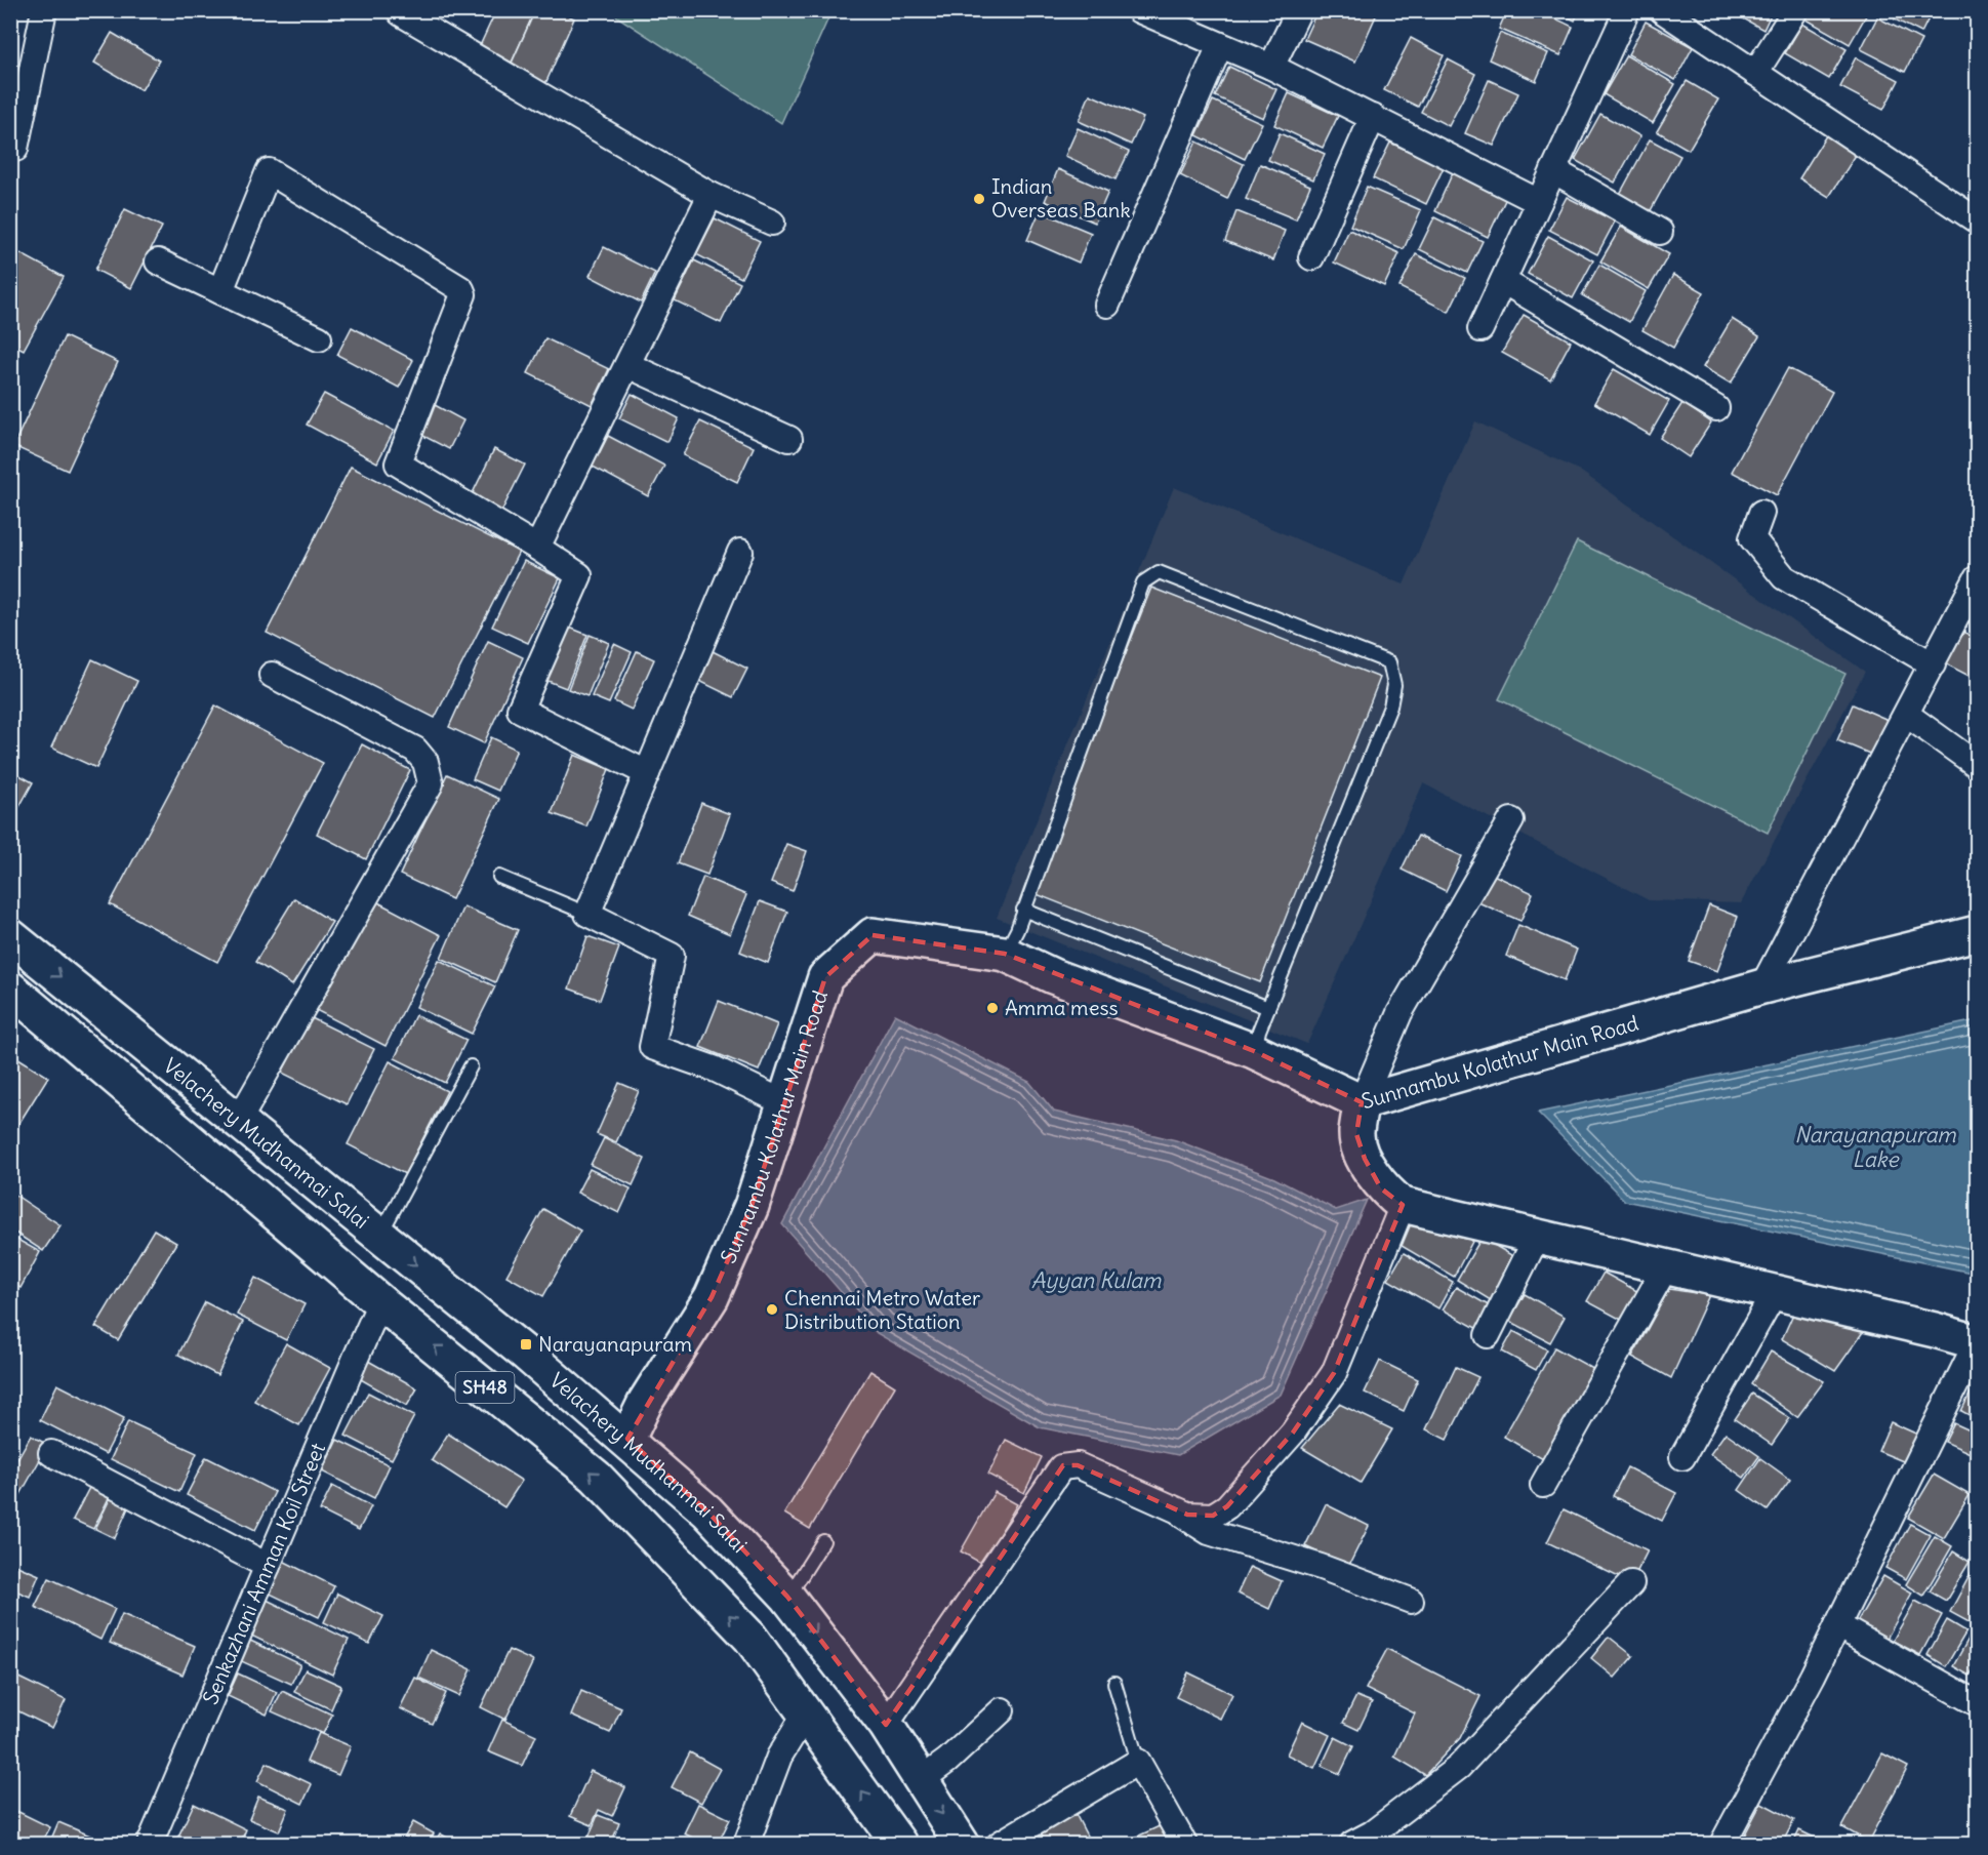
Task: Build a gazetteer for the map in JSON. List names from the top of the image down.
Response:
{
  "streets": {
    "main road": ["Sunnambu Kolathur Main Road", "Velachery Mudhanmai Salai", "SH48"],
    "street": ["Senkazhani Amman Koil Street"]
  },
  "crossings": [
    ["Sunnambu Kolathur Main Road", "Velachery Mudhanmai Salai"],
    ["SH48", "Senkazhani Amman Koil Street"]
  ],
  "water": ["Narayanapuram Lake", "Ayyan Kulam"],
  "places": {
    "other": ["Indian Overseas Bank", "Amma mess", "Chennai Metro Water Distribution Station"],
    "transit": ["Narayanapuram"]
  }
}
